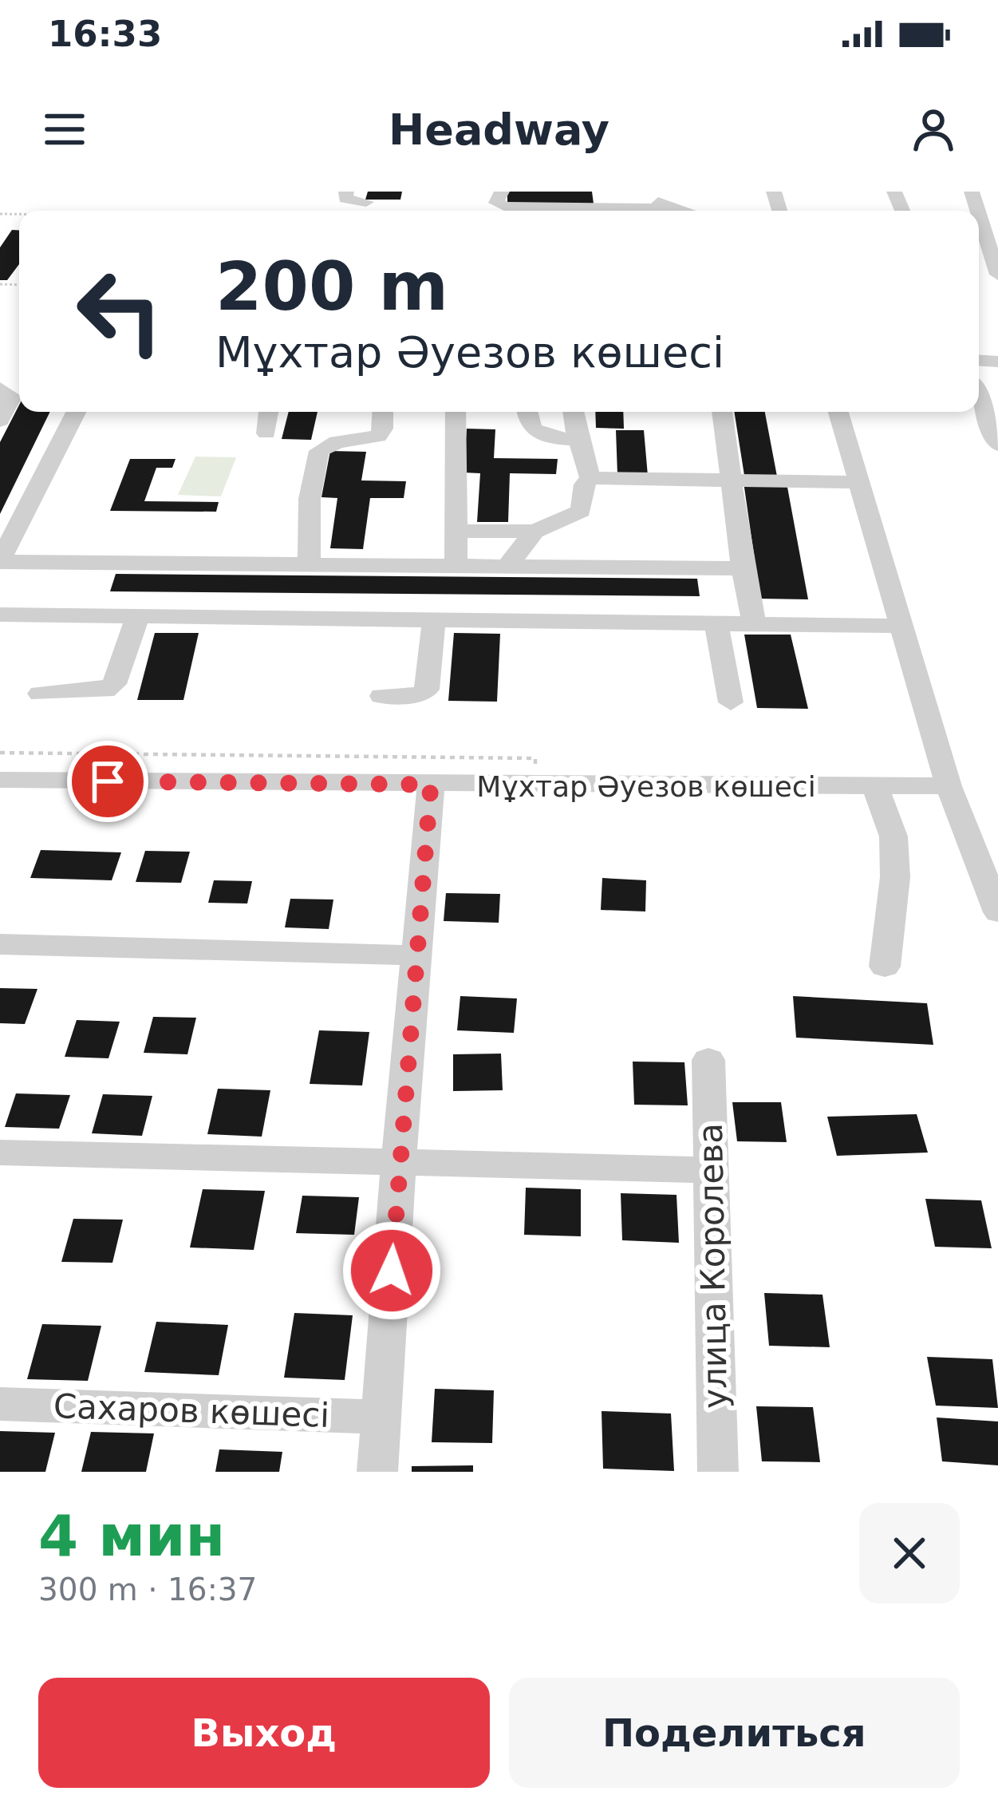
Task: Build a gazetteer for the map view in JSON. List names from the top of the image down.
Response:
{
  "streets": {
    "street": ["Мұхтар Әуезов көшесі", "улица Королева", "Сахаров көшесі"]
  },
  "page": {
    "status": "16:33",
    "header": "Headway",
    "turn": ["200 m", "Мұхтар Әуезов көшесі"],
    "heading": ["4 мин", "300 m · 16:37"],
    "buttons": ["Выход", "Поделиться"]
  }
}
